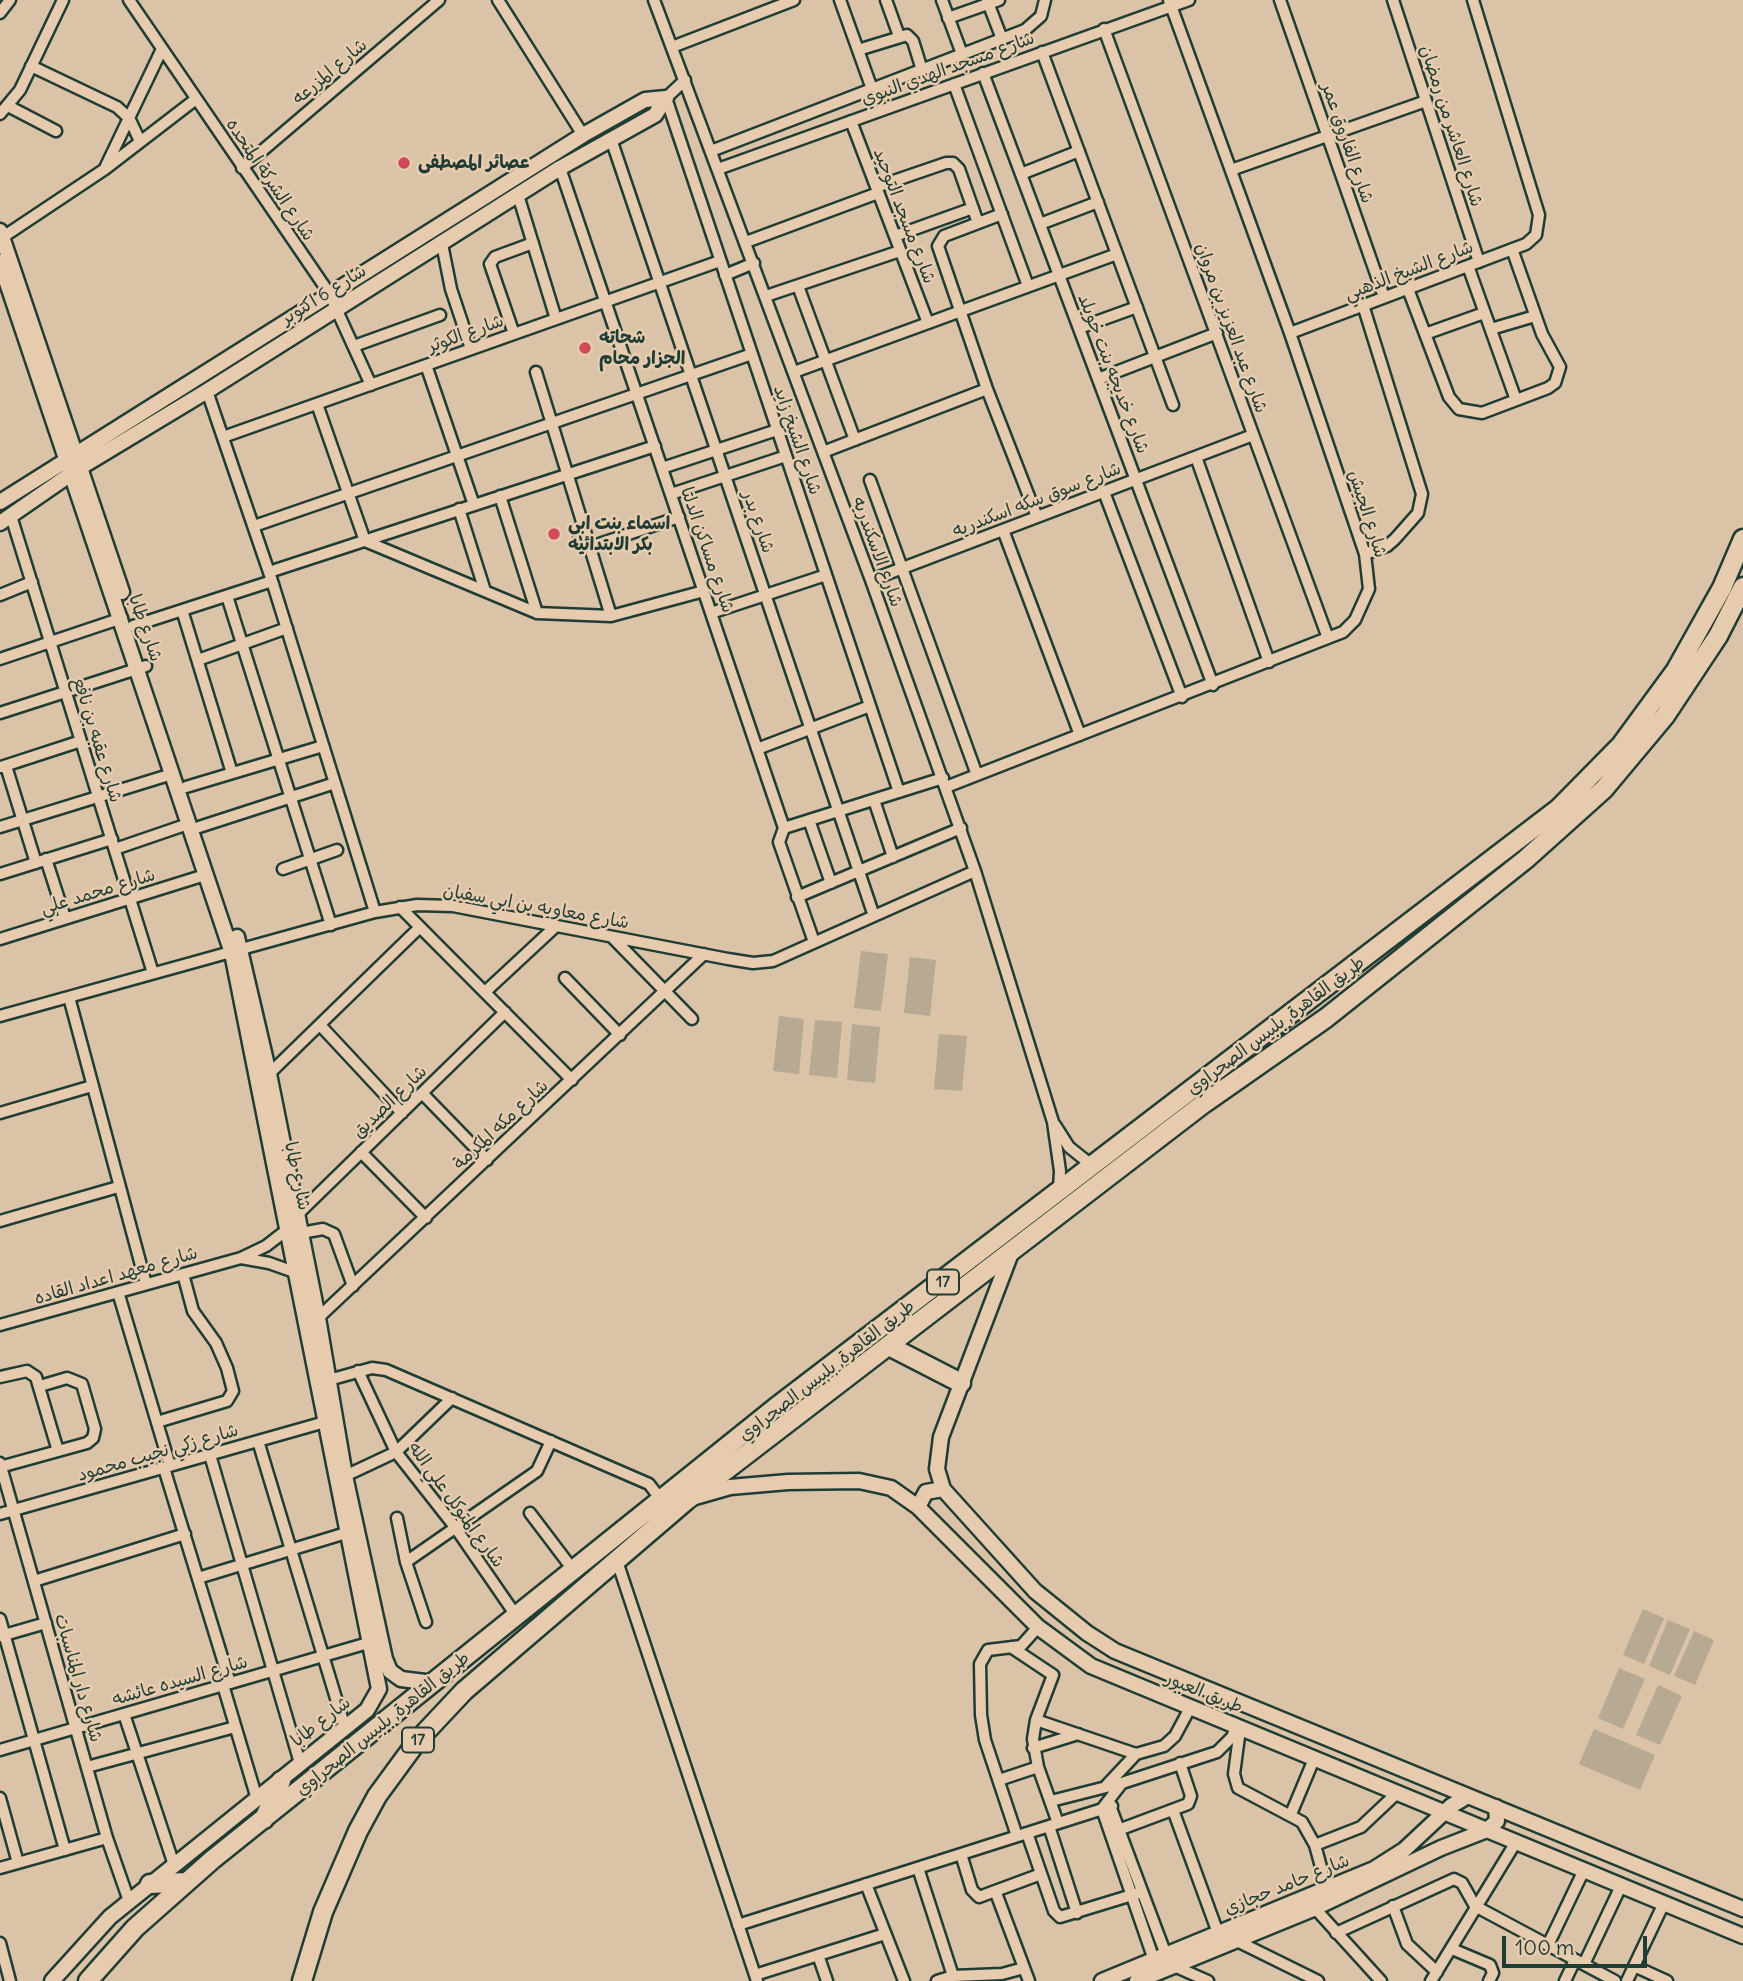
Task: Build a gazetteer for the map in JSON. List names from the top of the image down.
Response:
{
  "streets": {
    "highway": ["طريق القاهرة, بلبيس الصحراوي", "17"],
    "street": [
      "شارع مسجد الهدي النبوي",
      "شارع المزرعه",
      "شارع العاشر من رمضان",
      "شارع الفاروق عمر",
      "شارع الشركة المتحده",
      "شارع مسجد التوحيد",
      "شارع الشيخ الذهبي",
      "شارع 6 اكتوبر",
      "شارع عبد العزيز بن مروان",
      "شارع الكوثر",
      "شارع خديجه بنت خويلد",
      "شارع الشيخ زايد",
      "شارع سوق سكه اسكندريه",
      "شارع الجيش",
      "شارع بدر",
      "شارع مساكن الدلتا",
      "شارع الاسكندريه",
      "شارع طابا",
      "شارع عقبه بن نافع",
      "شارع محمد علي",
      "شارع معاويه بن ابي سفيان",
      "شارع الصديق",
      "شارع مكه المكرمة",
      "شارع معهد اعداد القاده",
      "شارع زكي نجيب محمود",
      "شارع المتوكل علي الله",
      "شارع دار المناسبات",
      "شارع السيده عائشه",
      "طريق العبور",
      "شارع حامد حجازي"
    ]
  },
  "crossings": [
    ["شارع مسجد الهدي النبوي", "شارع مسجد التوحيد"],
    ["شارع مسجد الهدي النبوي", "شارع عبد العزيز بن مروان"],
    ["شارع مسجد الهدي النبوي", "شارع خديجه بنت خويلد"],
    ["شارع مسجد الهدي النبوي", "شارع الجيش"],
    ["شارع مسجد الهدي النبوي", "شارع الاسكندريه"],
    ["شارع المزرعه", "شارع الشركة المتحده"],
    ["شارع العاشر من رمضان", "شارع الشيخ الذهبي"],
    ["شارع الفاروق عمر", "شارع الشيخ الذهبي"],
    ["شارع الشركة المتحده", "شارع 6 اكتوبر"],
    ["شارع الشركة المتحده", "شارع الكوثر"],
    ["شارع الشيخ الذهبي", "شارع الجيش"],
    ["شارع 6 اكتوبر", "شارع الشيخ زايد"],
    ["شارع 6 اكتوبر", "شارع بدر"],
    ["شارع 6 اكتوبر", "شارع مساكن الدلتا"],
    ["شارع 6 اكتوبر", "شارع الاسكندريه"],
    ["شارع 6 اكتوبر", "شارع طابا"],
    ["شارع 6 اكتوبر", "شارع عقبه بن نافع"],
    ["شارع عبد العزيز بن مروان", "شارع سوق سكه اسكندريه"],
    ["شارع عبد العزيز بن مروان", "شارع الجيش"],
    ["شارع الكوثر", "شارع الشيخ زايد"],
    ["شارع الكوثر", "شارع بدر"],
    ["شارع الكوثر", "شارع مساكن الدلتا"],
    ["شارع خديجه بنت خويلد", "شارع سوق سكه اسكندريه"],
    ["شارع خديجه بنت خويلد", "شارع الجيش"],
    ["شارع الشيخ زايد", "شارع الجيش"],
    ["شارع سوق سكه اسكندريه", "شارع الاسكندريه"],
    ["شارع الجيش", "شارع بدر"],
    ["شارع الجيش", "شارع مساكن الدلتا"],
    ["شارع الجيش", "شارع الاسكندريه"],
    ["شارع بدر", "شارع معاويه بن ابي سفيان"],
    ["شارع مساكن الدلتا", "شارع معاويه بن ابي سفيان"],
    ["شارع الاسكندريه", "شارع معاويه بن ابي سفيان"],
    ["شارع الاسكندريه", "طريق القاهرة, بلبيس الصحراوي"],
    ["شارع طابا", "شارع محمد علي"],
    ["شارع طابا", "شارع معاويه بن ابي سفيان"],
    ["شارع طابا", "شارع الصديق"],
    ["شارع طابا", "شارع مكه المكرمة"],
    ["شارع طابا", "شارع معهد اعداد القاده"],
    ["شارع طابا", "شارع زكي نجيب محمود"],
    ["شارع طابا", "شارع دار المناسبات"],
    ["شارع طابا", "شارع السيده عائشه"],
    ["شارع عقبه بن نافع", "شارع محمد علي"],
    ["شارع عقبه بن نافع", "شارع معاويه بن ابي سفيان"],
    ["شارع معاويه بن ابي سفيان", "شارع مكه المكرمة"],
    ["طريق القاهرة, بلبيس الصحراوي", "شارع المتوكل علي الله"],
    ["طريق القاهرة, بلبيس الصحراوي", "طريق العبور"],
    ["شارع زكي نجيب محمود", "شارع دار المناسبات"],
    ["شارع دار المناسبات", "شارع السيده عائشه"],
    ["طريق العبور", "شارع حامد حجازي"]
  ],
  "places": ["عصائر المصطفى", "شحاته الجزار محام", "اسماء بنت ابي بكر الابتدائيه"],
  "scale_bar": "100 m"
}
